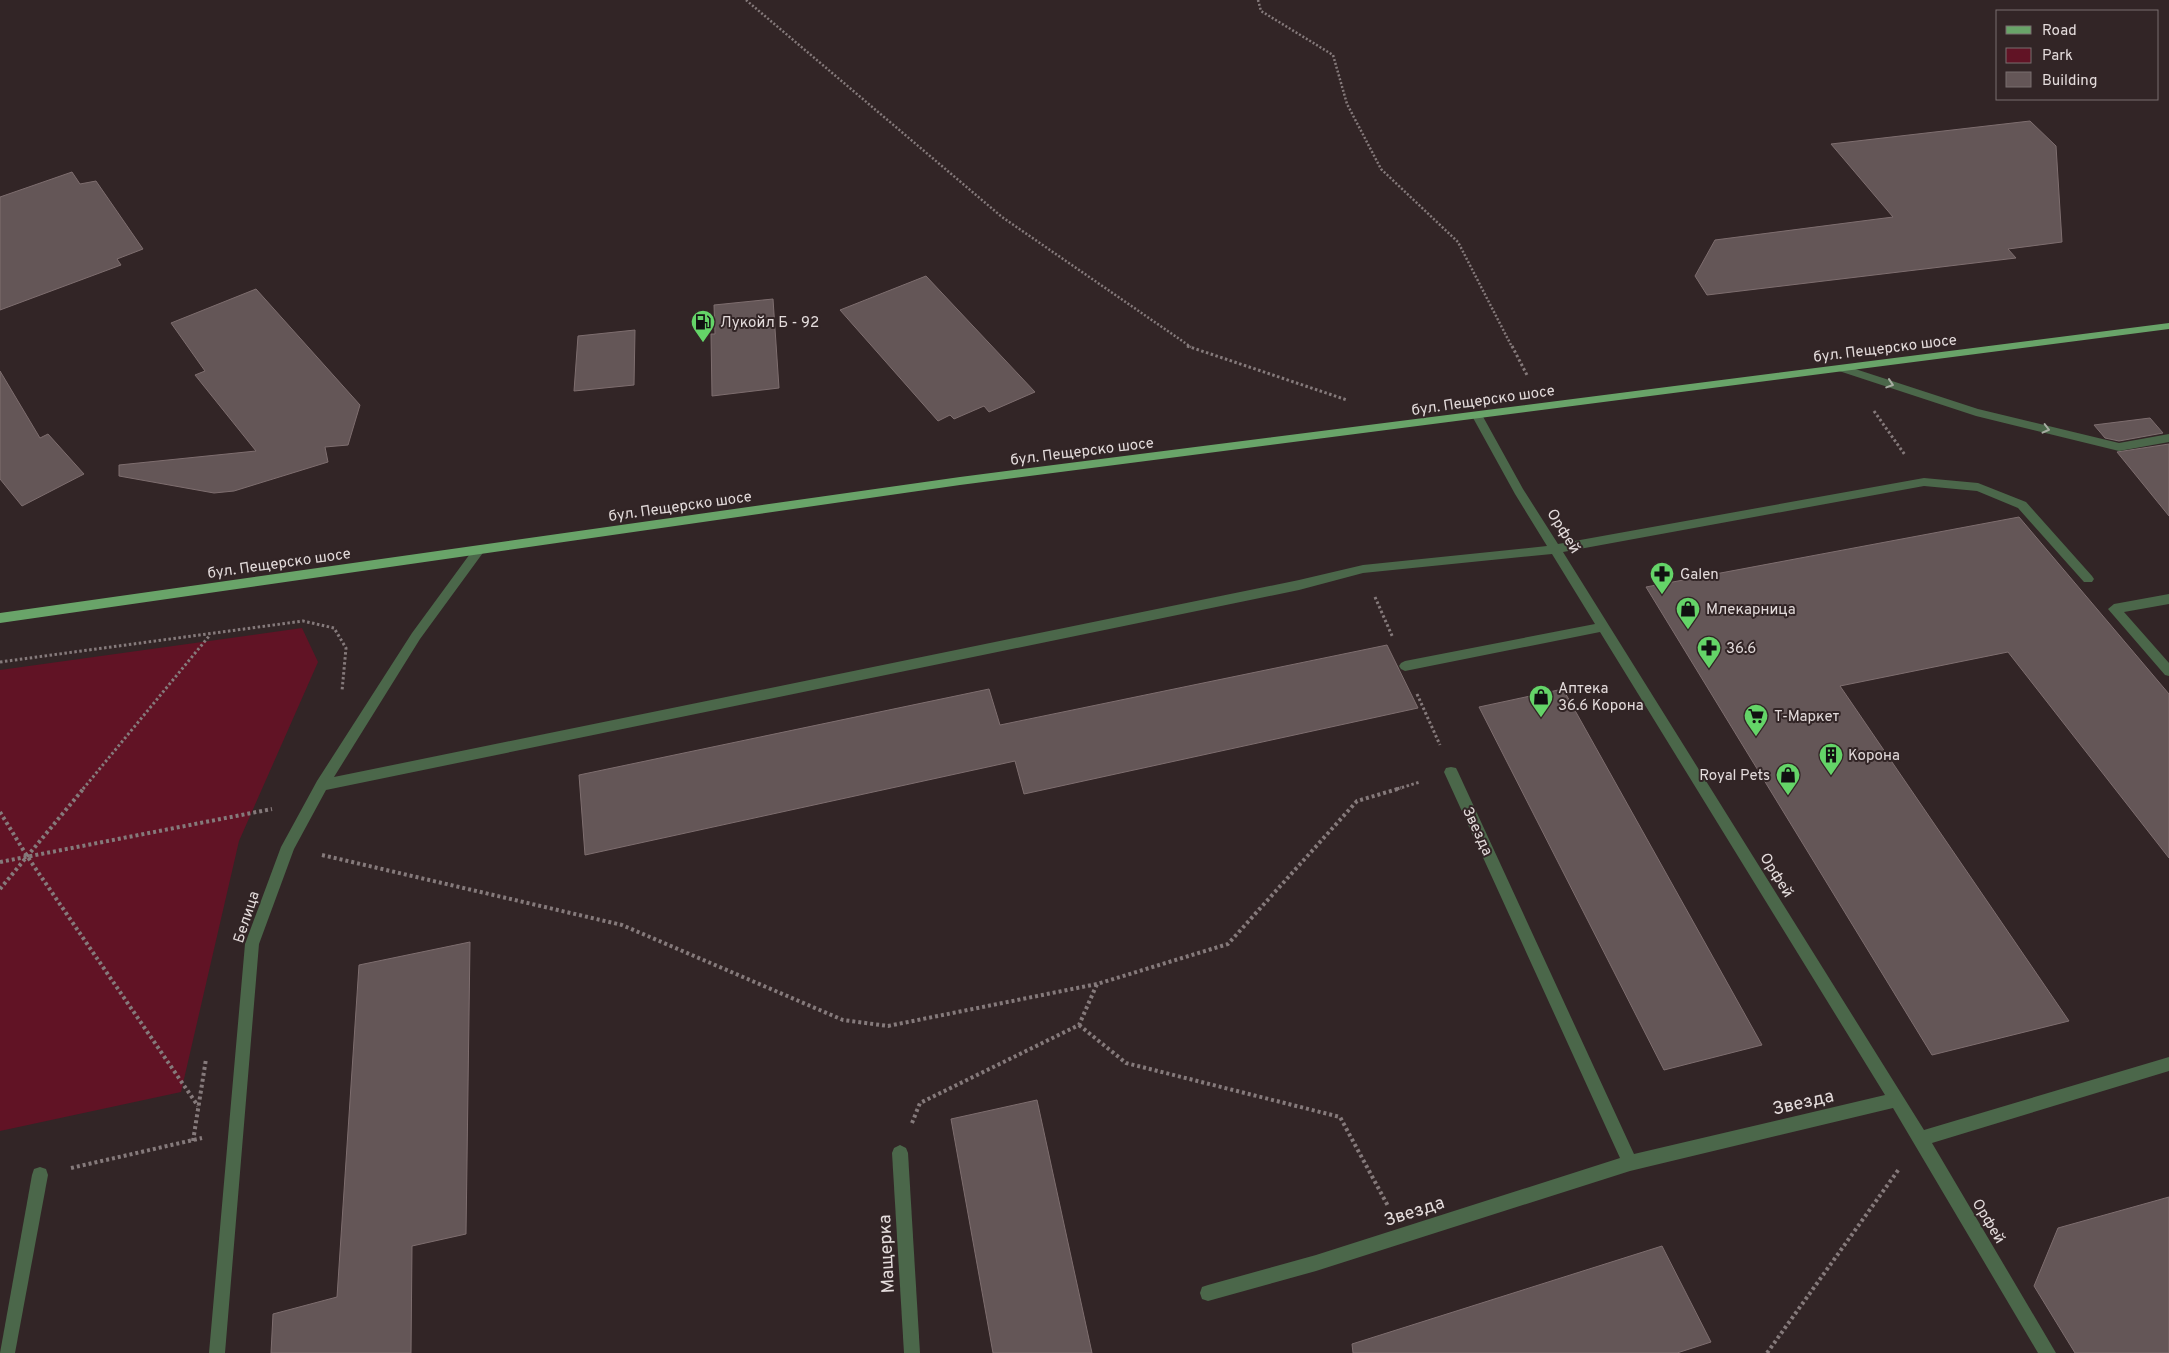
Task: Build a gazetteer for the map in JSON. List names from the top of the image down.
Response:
{
  "streets": {
    "main road": ["бул. Пещерско шосе"],
    "street": [
      "Орфей",
      "Звезда",
      "Белица",
      "Мащерка"
    ]
  },
  "crossings": [
    ["бул. Пещерско шосе", "Орфей"],
    ["бул. Пещерско шосе", "Белица"],
    ["Орфей", "Звезда"]
  ],
  "places": {
    "fuel station": ["Лукойл Б - 92"],
    "pharmacy": ["Galen", "36.6"],
    "shop": ["Млекарница", "Аптека 36.6 Корона", "Royal Pets"],
    "supermarket": ["Т-Маркет"],
    "building": ["Корона"]
  },
  "legend": ["Road", "Park", "Building"]
}
